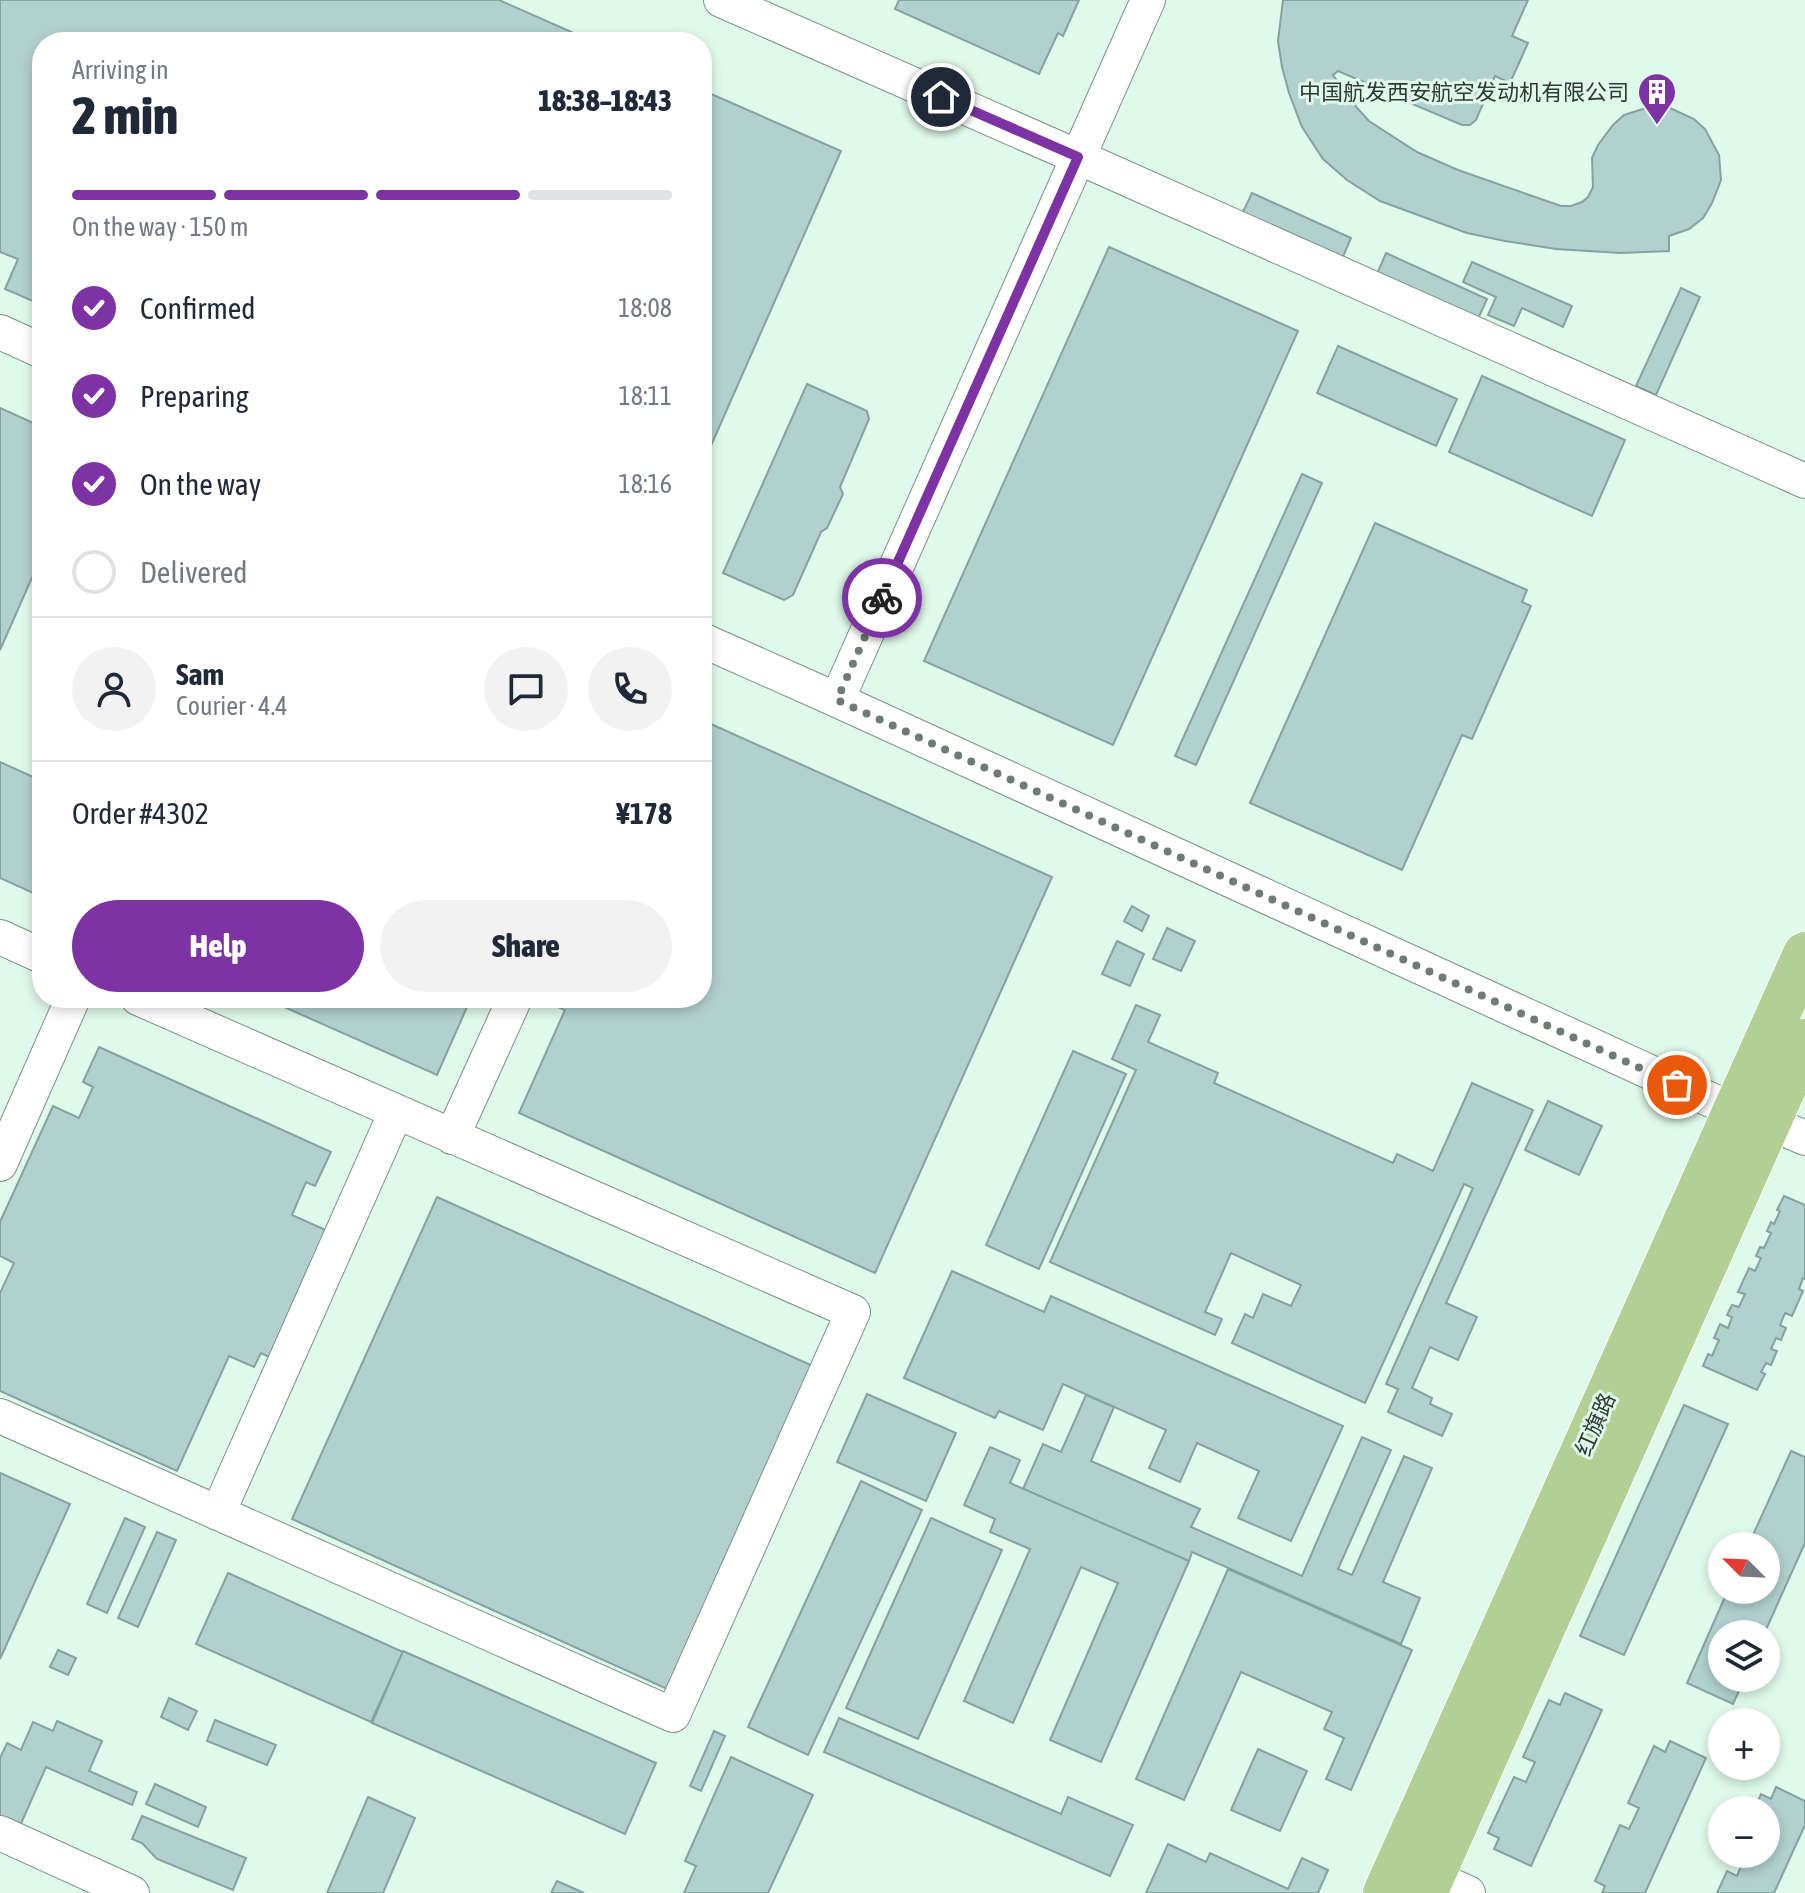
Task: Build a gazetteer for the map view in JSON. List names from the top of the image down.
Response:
{
  "streets": {
    "main road": ["红旗路"]
  },
  "places": {
    "building": ["中国航发西安航空发动机有限公司"]
  },
  "north": "top left",
  "page": {
    "heading": ["2 min", "Arriving in", "18:38–18:43"],
    "panel": [
      "Sam",
      "Courier · 4.4",
      "Order #4302",
      "¥178"
    ],
    "bar": "On the way · 150 m",
    "list": [
      ["Confirmed", "18:08"],
      ["Preparing", "18:11"],
      ["On the way", "18:16"],
      "Delivered"
    ],
    "buttons": ["Help", "Share"],
    "map_buttons": ["+", "−"]
  }
}
